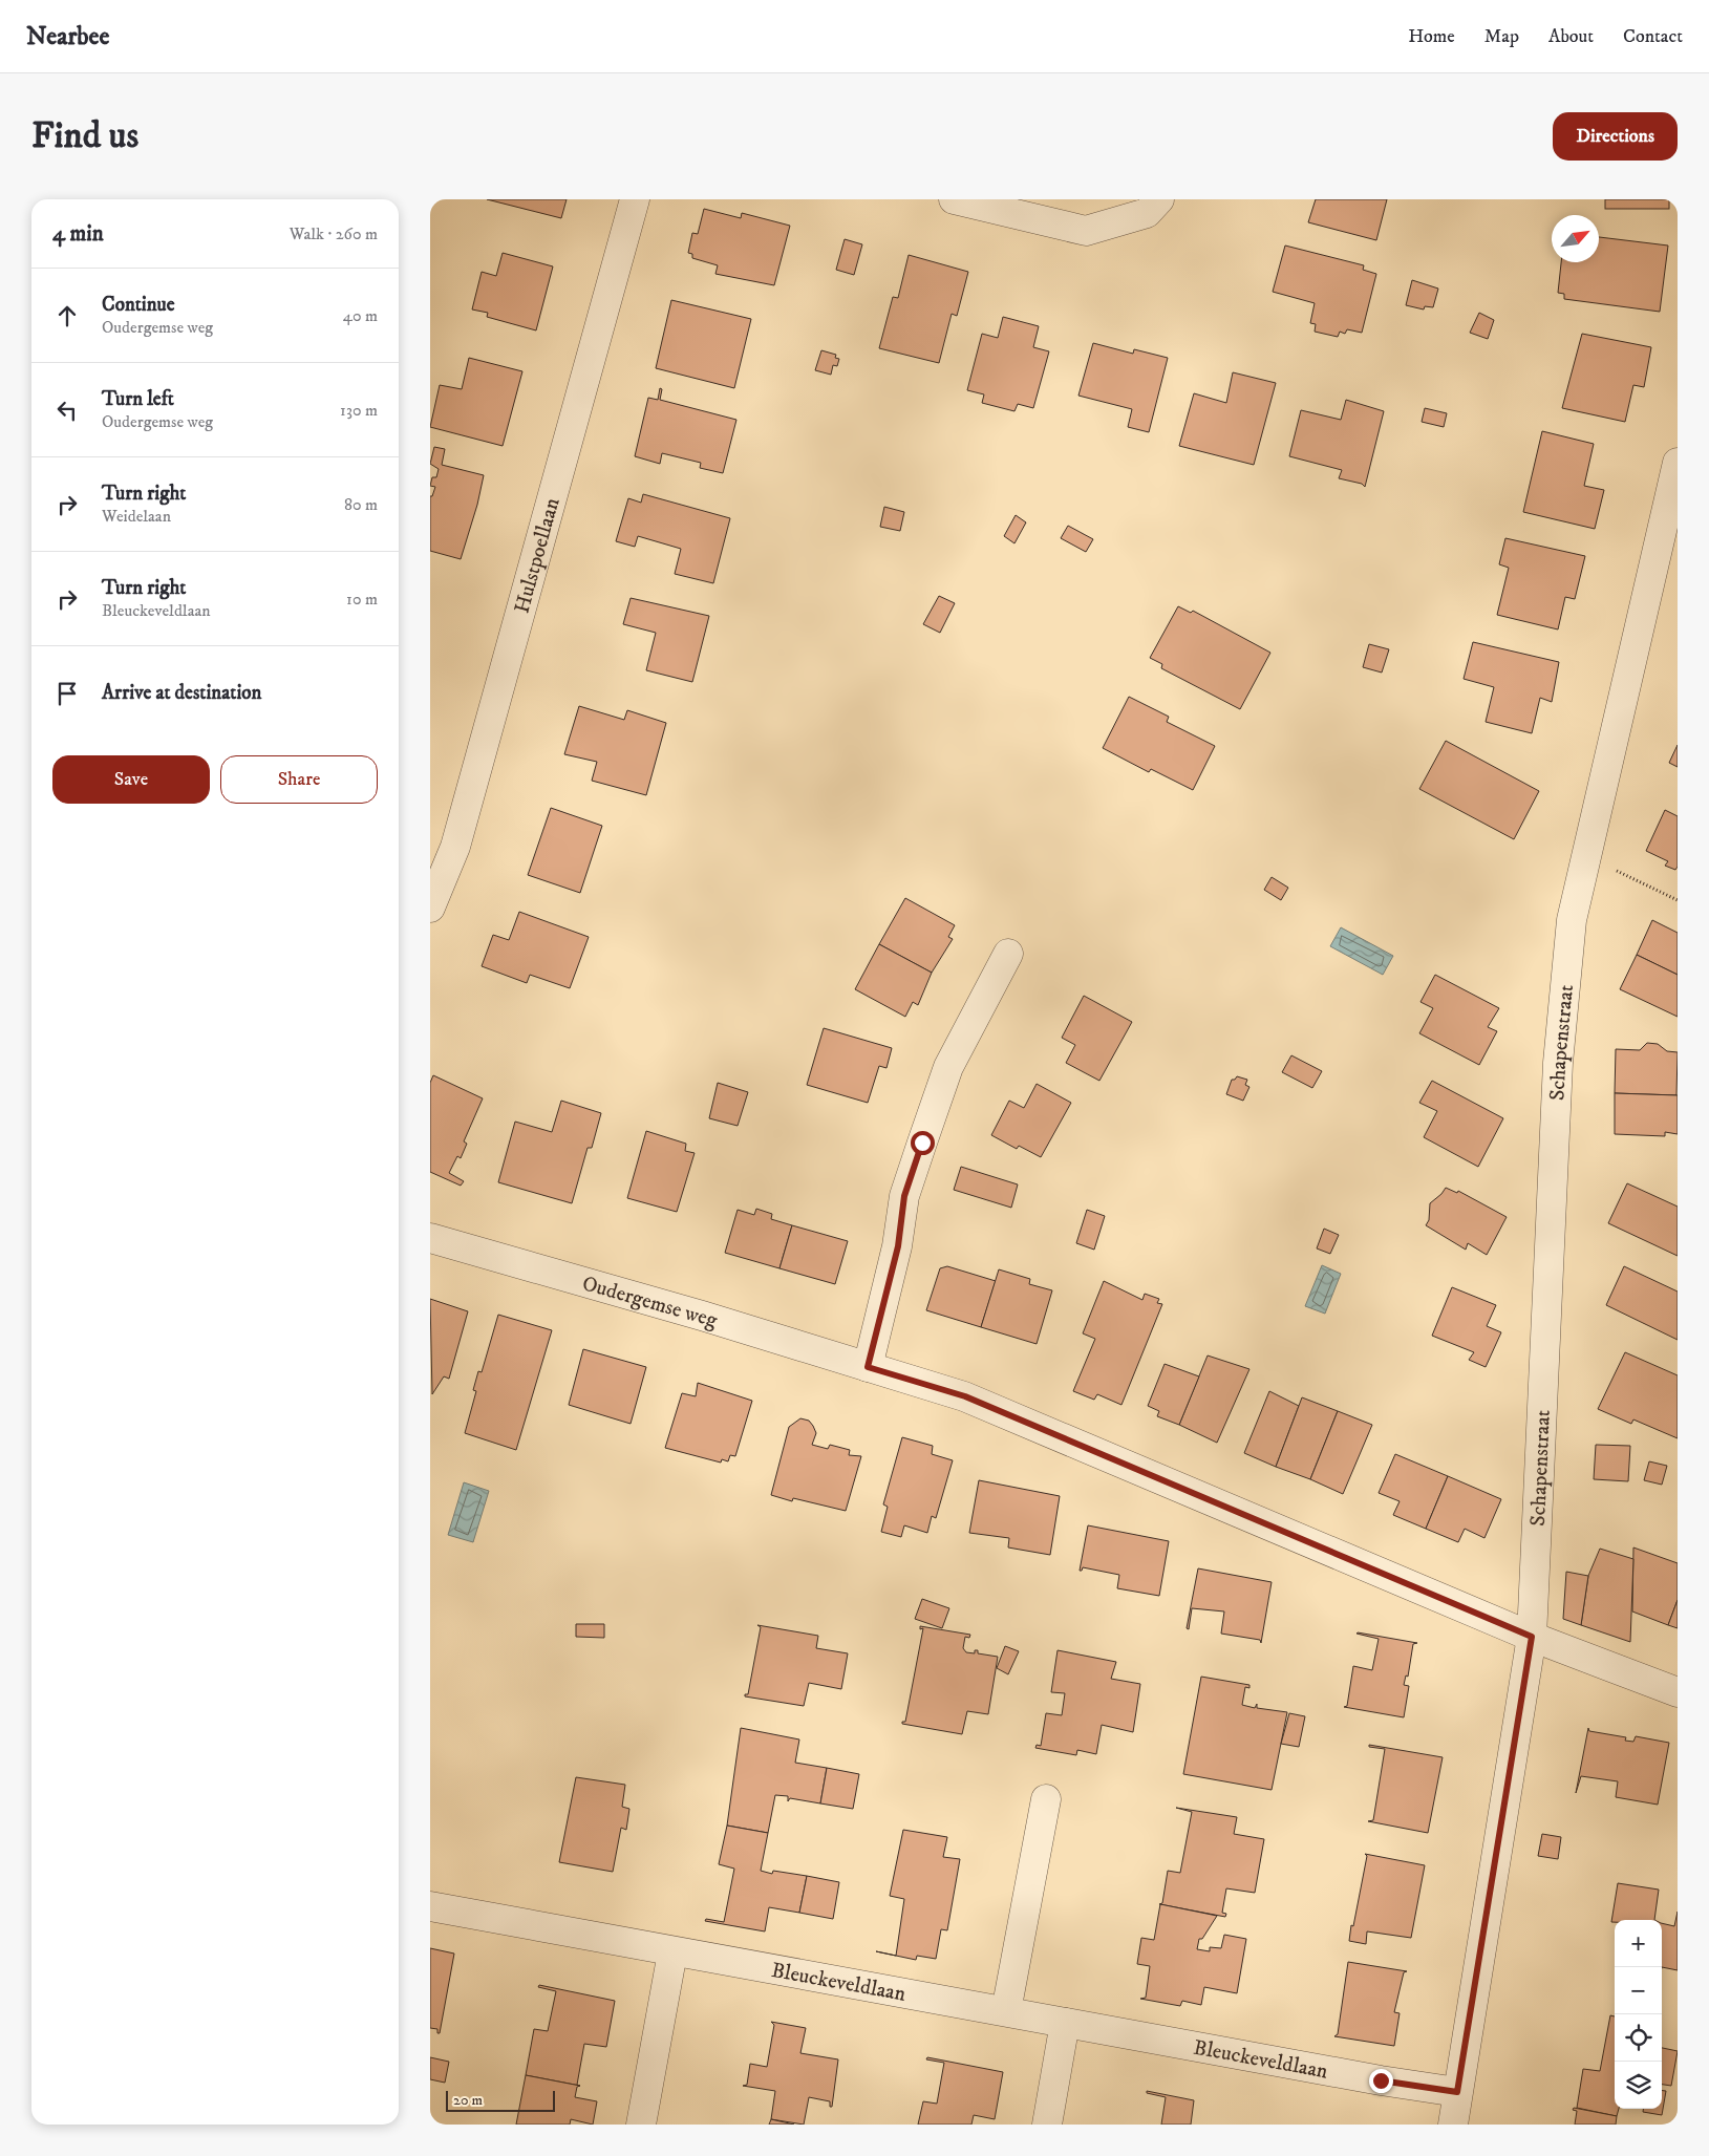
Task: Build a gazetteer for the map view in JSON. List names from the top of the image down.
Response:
{
  "streets": {
    "street": [
      "Hulstpoellaan",
      "Schapenstraat",
      "Oudergemse weg",
      "Bleuckeveldlaan"
    ]
  },
  "crossings": [
    ["Schapenstraat", "Oudergemse weg"],
    ["Schapenstraat", "Bleuckeveldlaan"]
  ],
  "scale_bar": "20 m",
  "north": "top right",
  "page": {
    "header": "Nearbee",
    "nav": [
      "Home",
      "Map",
      "About",
      "Contact"
    ],
    "buttons": [
      "Directions",
      ["Save", "Share"]
    ],
    "title": "Find us",
    "heading": ["4 min", "Walk · 260 m"],
    "list": [
      ["Continue", "Oudergemse weg", "40 m"],
      ["Turn left", "Oudergemse weg", "130 m"],
      ["Turn right", "Weidelaan", "80 m"],
      ["Turn right", "Bleuckeveldlaan", "10 m"],
      "Arrive at destination"
    ],
    "map_buttons": ["+", "−"],
    "scale": "20 m"
  }
}
